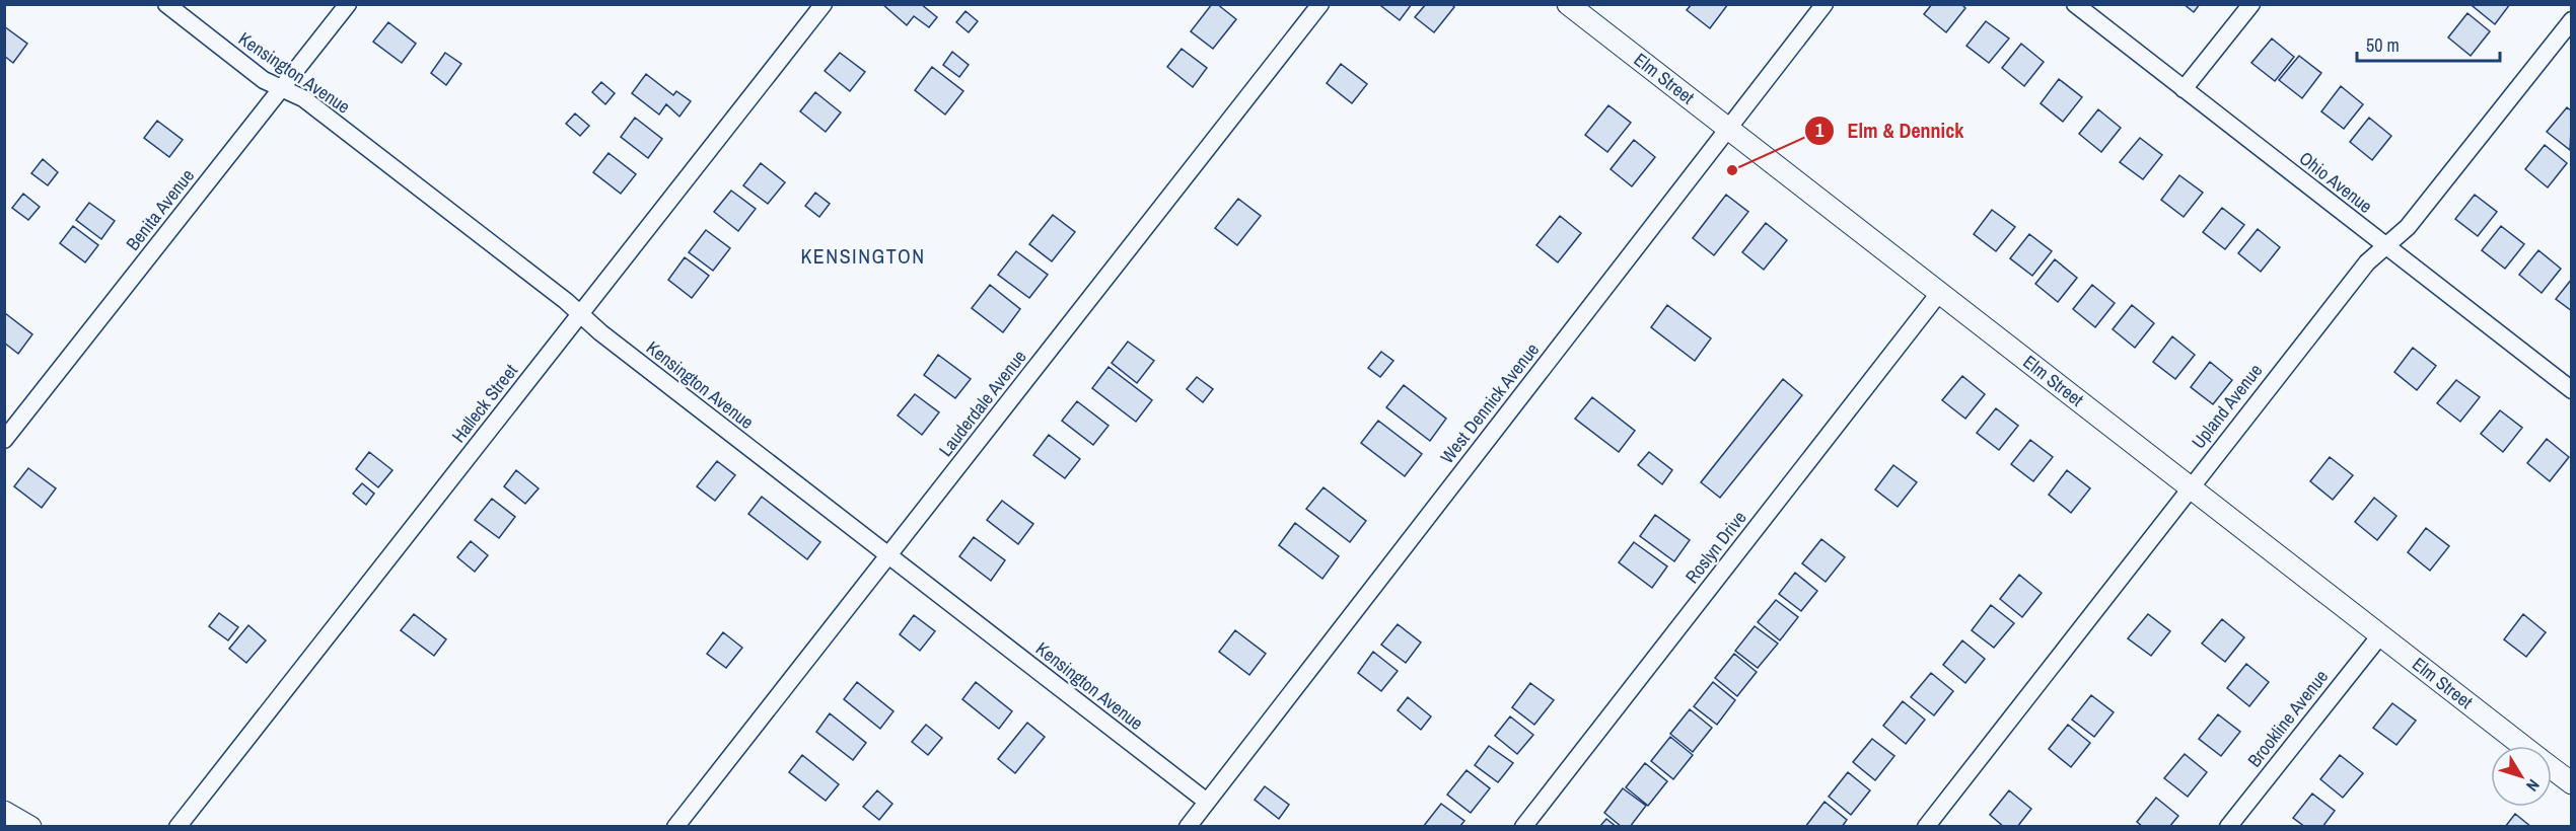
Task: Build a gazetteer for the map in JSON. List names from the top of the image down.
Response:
{
  "streets": {
    "street": [
      "Kensington Avenue",
      "Elm Street",
      "Ohio Avenue",
      "Benita Avenue",
      "Halleck Street",
      "Lauderdale Avenue",
      "West Dennick Avenue",
      "Upland Avenue",
      "Roslyn Drive",
      "Brookline Avenue"
    ]
  },
  "crossings": [
    ["Kensington Avenue", "Benita Avenue"],
    ["Kensington Avenue", "Halleck Street"],
    ["Kensington Avenue", "Lauderdale Avenue"],
    ["Kensington Avenue", "West Dennick Avenue"],
    ["Elm Street", "West Dennick Avenue"],
    ["Elm Street", "Upland Avenue"],
    ["Elm Street", "Roslyn Drive"],
    ["Elm Street", "Brookline Avenue"],
    ["Ohio Avenue", "Upland Avenue"]
  ],
  "districts": ["KENSINGTON"],
  "places": ["Elm & Dennick"],
  "scale_bar": "50 m",
  "north": "bottom right"
}
